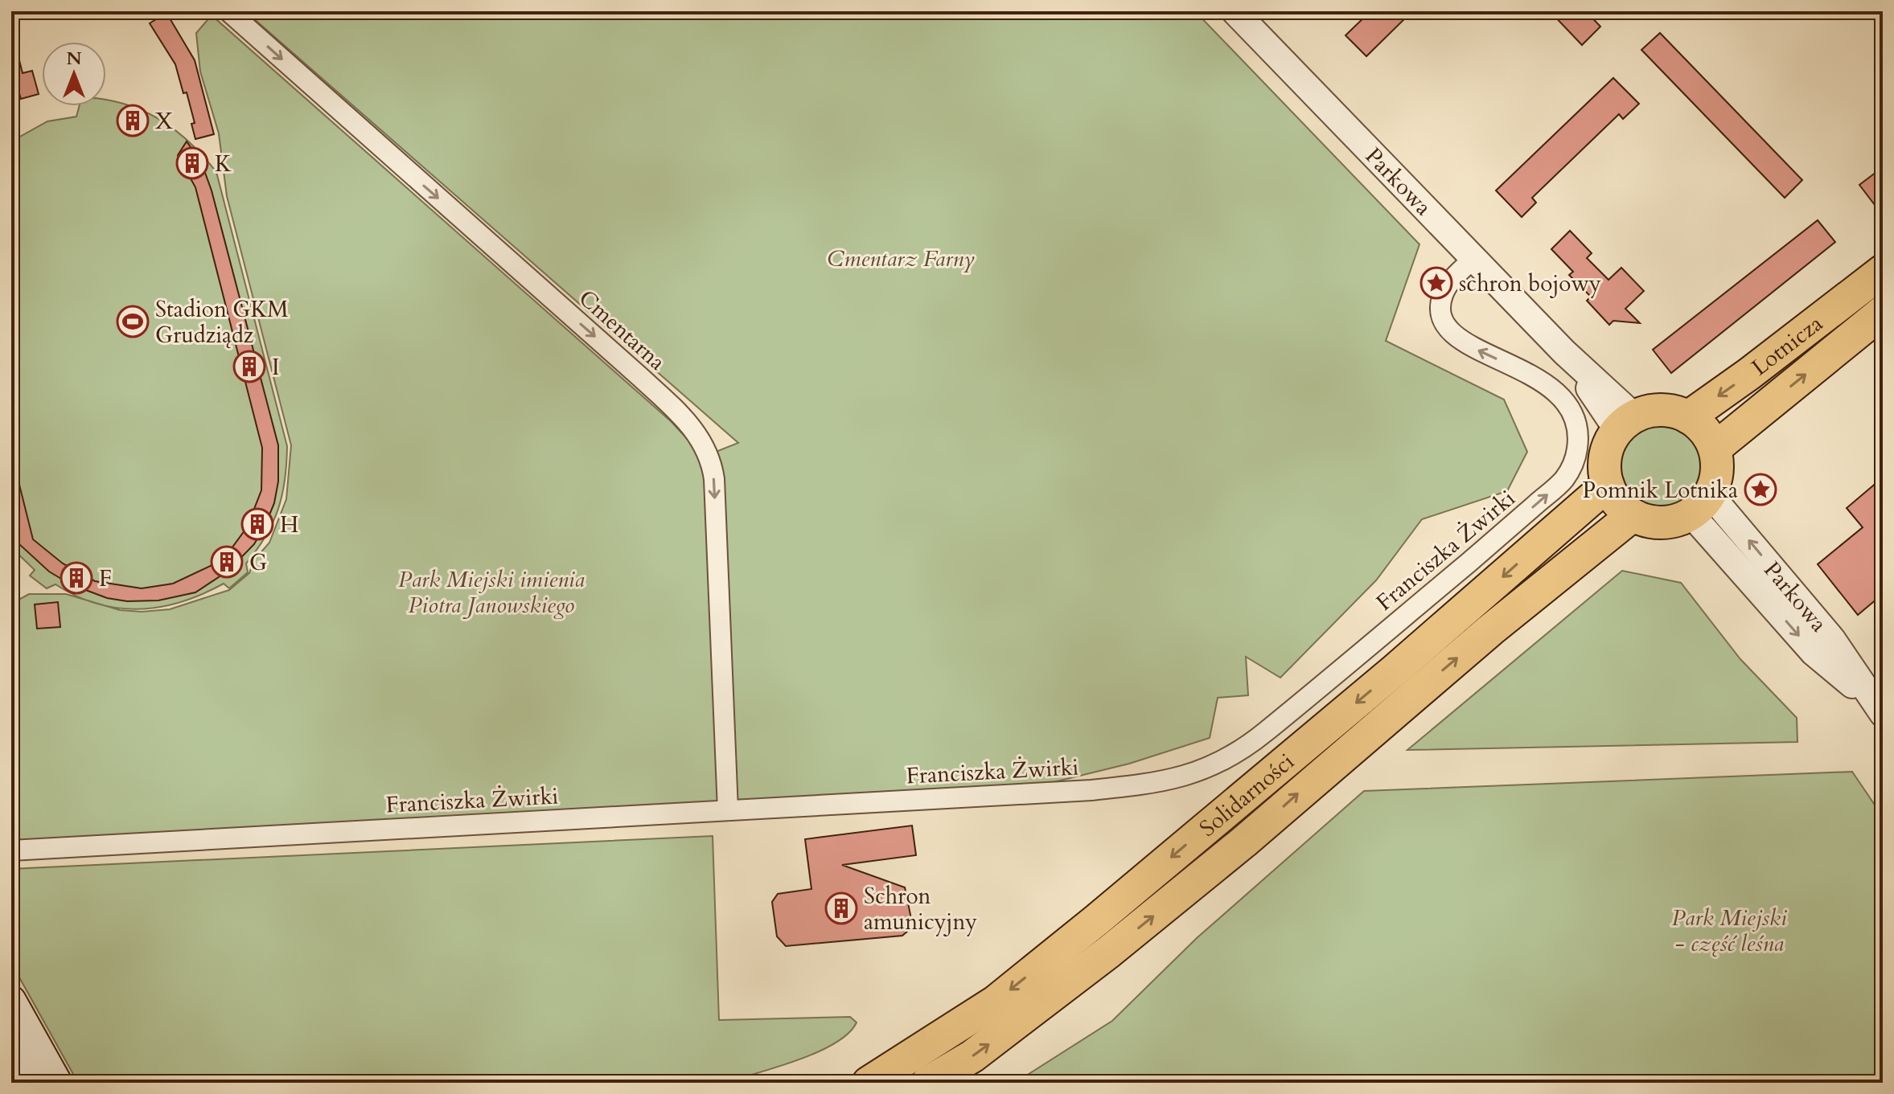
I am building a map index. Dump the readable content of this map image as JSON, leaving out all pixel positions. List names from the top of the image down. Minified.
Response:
{"streets":{"main road":["Lotnicza","Solidarności"],"street":["Parkowa","Cmentarna","Franciszka Żwirki"]},"crossings":[["Parkowa","Lotnicza"],["Parkowa","Franciszka Żwirki"],["Parkowa","Solidarności"],["Cmentarna","Franciszka Żwirki"],["Lotnicza","Solidarności"]],"one_way":["Cmentarna"],"parks":["Cmentarz Farny","Park Miejski imienia Piotra Janowskiego","Park Miejski - część leśna"],"places":{"building":["X","K","I","H","G","F","Schron amunicyjny"],"place":["schron bojowy","Pomnik Lotnika"],"sports":["Stadion GKM Grudziądz"]},"north":"top"}
